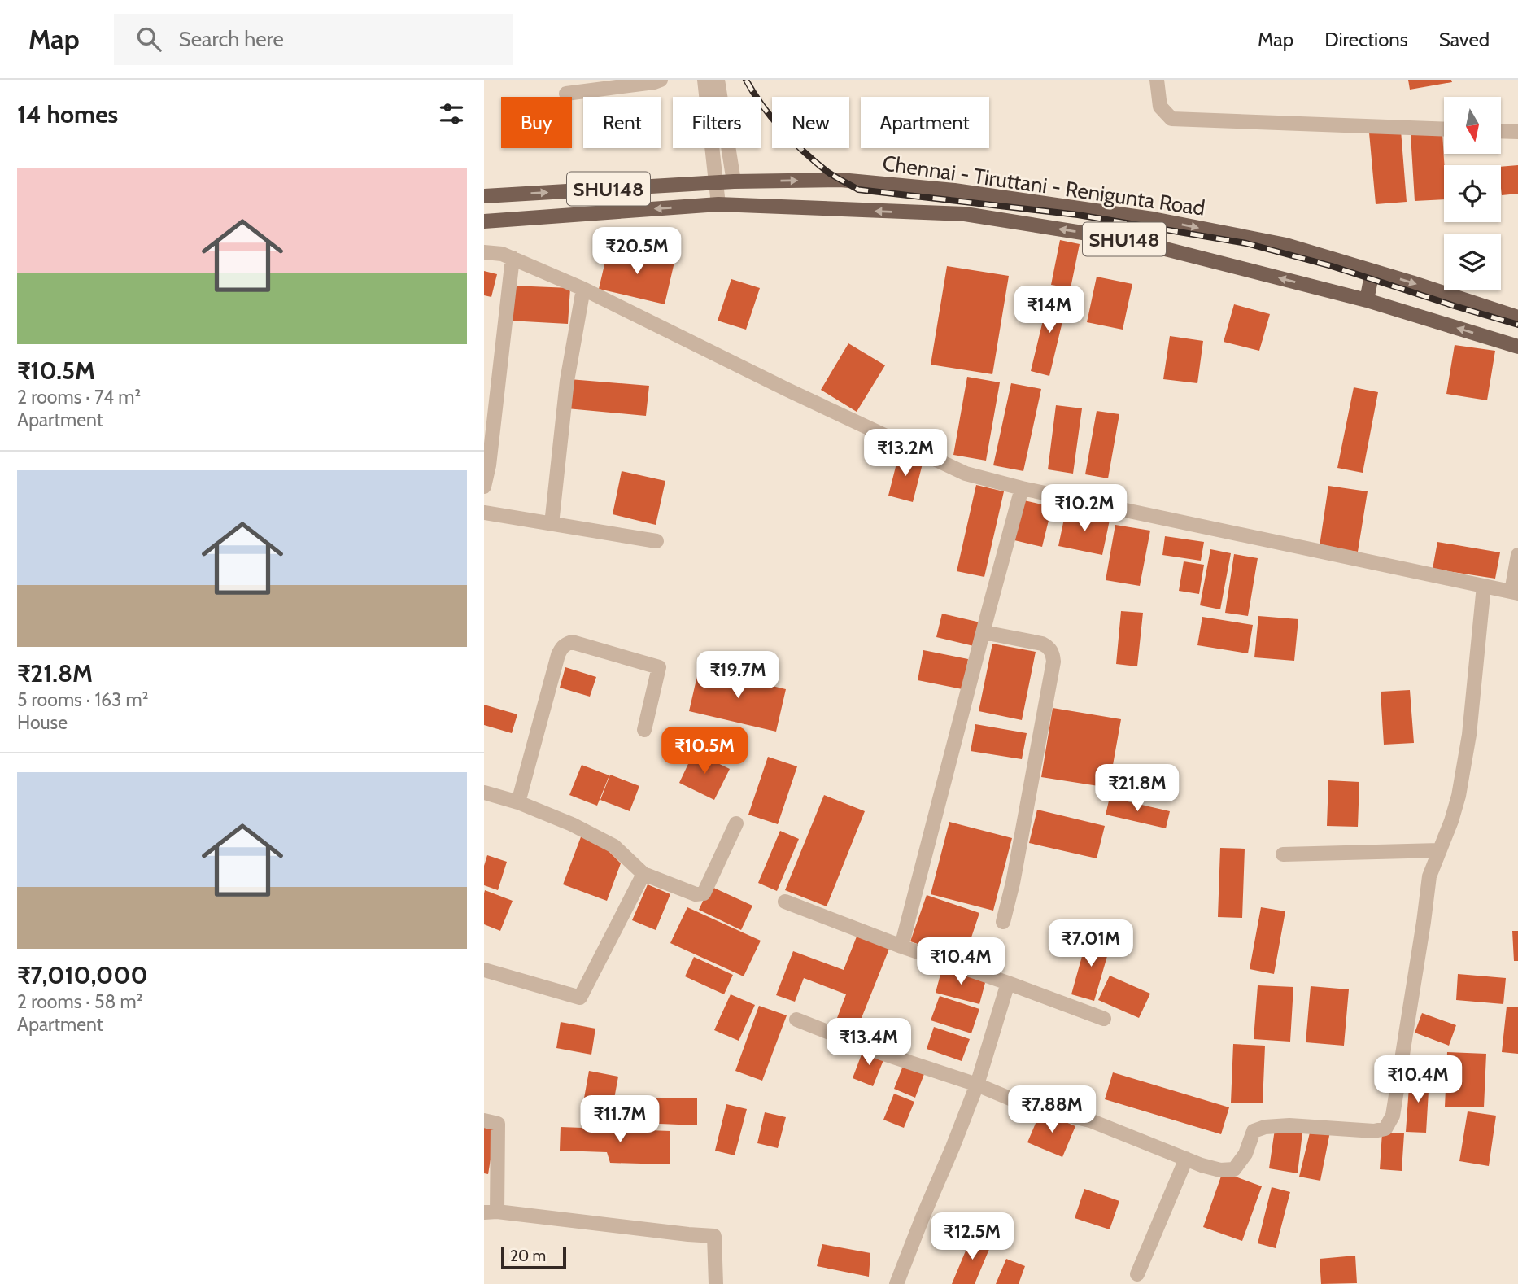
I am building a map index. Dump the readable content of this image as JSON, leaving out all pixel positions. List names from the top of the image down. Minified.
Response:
{"streets":{"main road":["Chennai - Tiruttani - Renigunta Road","SHU148"]},"scale_bar":"20 m","north":"bottom","page":{"header":"Map","search":"Search here","nav":["Map","Directions","Saved"],"heading":"14 homes","chip":["Buy","Rent","Filters","New","Apartment"],"list":[{"name":"₹10.5M","note":"2 rooms · 74 m² · Apartment"},{"name":"₹21.8M","note":"5 rooms · 163 m² · House"},{"name":"₹7,010,000","note":"2 rooms · 58 m² · Apartment"}],"price":["₹20.5M","₹14M","₹13.2M","₹10.2M","₹19.7M","₹10.5M","₹21.8M","₹7.01M","₹10.4M","₹13.4M","₹10.4M","₹7.88M","₹11.7M","₹12.5M"],"scale":"20 m"}}
